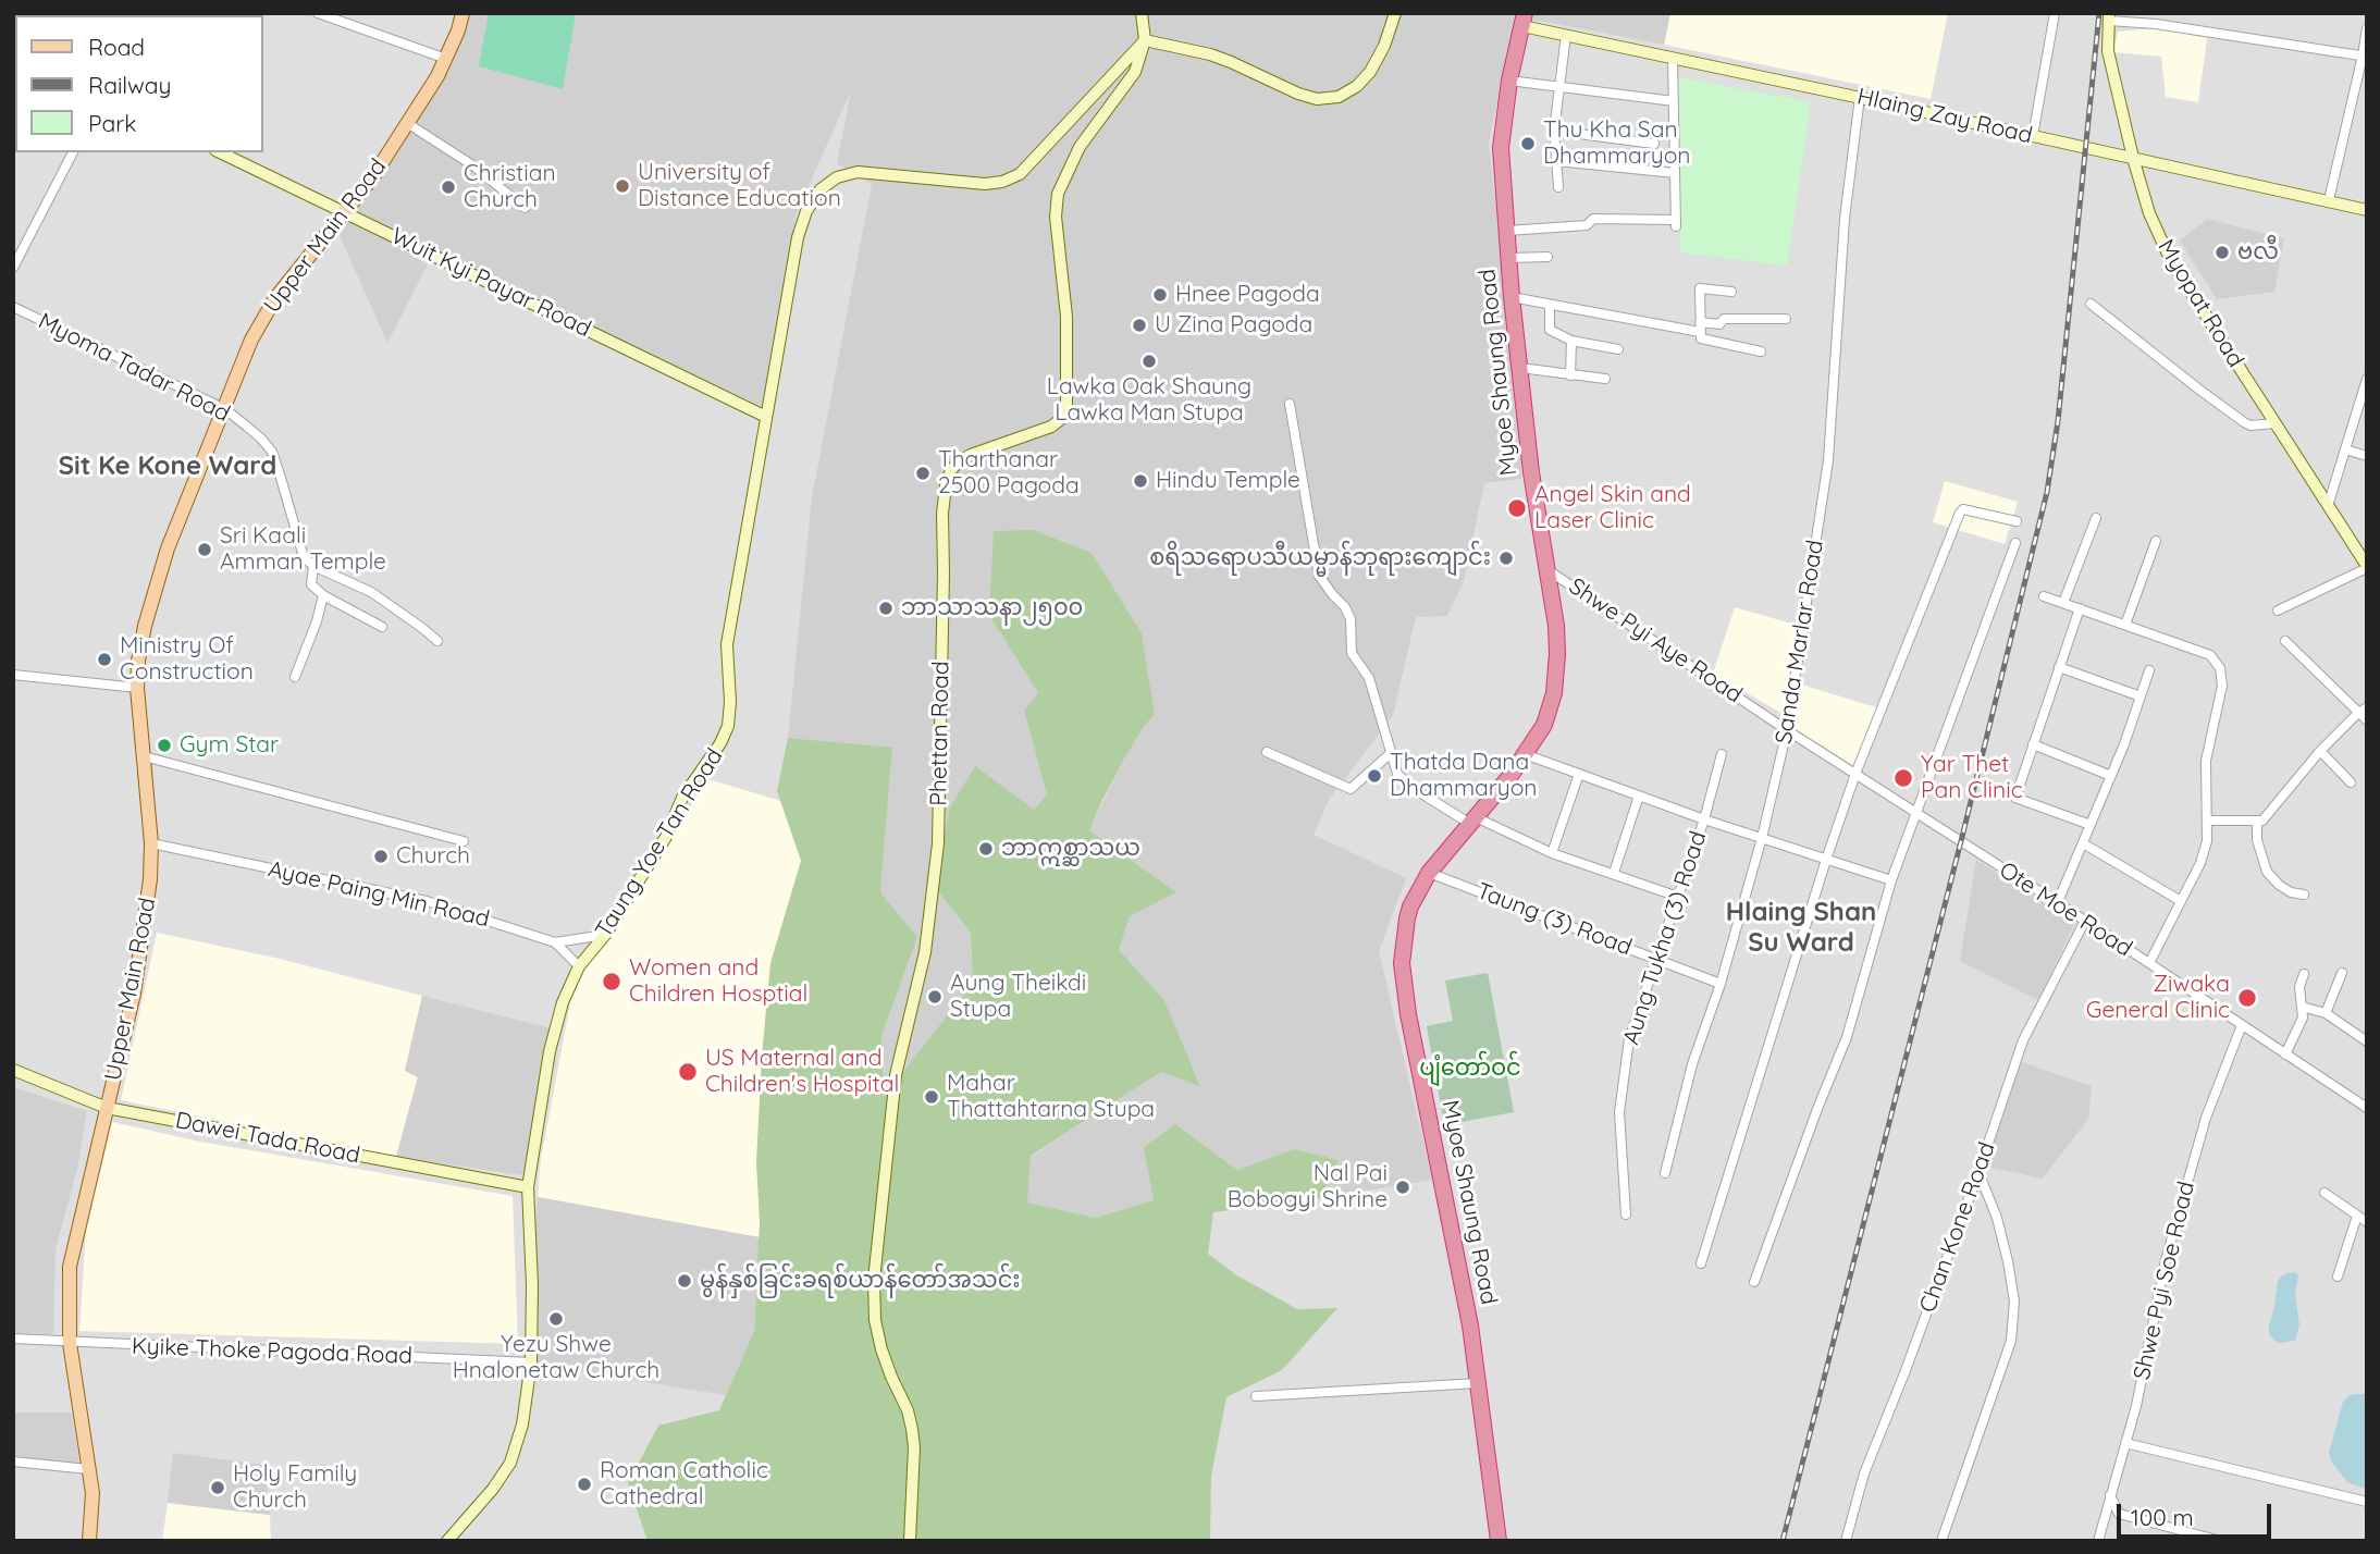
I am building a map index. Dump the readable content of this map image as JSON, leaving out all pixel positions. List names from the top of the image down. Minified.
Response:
{"streets":{"highway":["Myoe Shaung Road"],"main road":["Upper Main Road"],"street":["Hlaing Zay Road","Wuit Kyi Payar Road","Myopat Road","Myoma Tadar Road","Shwe Pyi Aye Road","Sanda Marlar Road","Phettan Road","Taung Yoe Tan Road","Ayae Paing Min Road","Ote Moe Road","Taung (3) Road","Aung Tukha (3) Road","Dawei Tada Road","Chan Kone Road","Shwe Pyi Soe Road","Kyike Thoke Pagoda Road"]},"crossings":[["Hlaing Zay Road","Myopat Road"],["Hlaing Zay Road","Myoe Shaung Road"],["Hlaing Zay Road","Sanda Marlar Road"],["Upper Main Road","Wuit Kyi Payar Road"],["Upper Main Road","Myoma Tadar Road"],["Upper Main Road","Ayae Paing Min Road"],["Upper Main Road","Dawei Tada Road"],["Upper Main Road","Kyike Thoke Pagoda Road"],["Wuit Kyi Payar Road","Taung Yoe Tan Road"],["Myoe Shaung Road","Shwe Pyi Aye Road"],["Myoe Shaung Road","Taung (3) Road"],["Shwe Pyi Aye Road","Sanda Marlar Road"],["Shwe Pyi Aye Road","Ote Moe Road"],["Sanda Marlar Road","Taung (3) Road"],["Phettan Road","Taung Yoe Tan Road"],["Taung Yoe Tan Road","Ayae Paing Min Road"],["Taung Yoe Tan Road","Dawei Tada Road"],["Taung Yoe Tan Road","Kyike Thoke Pagoda Road"],["Ote Moe Road","Chan Kone Road"],["Ote Moe Road","Shwe Pyi Soe Road"],["Taung (3) Road","Aung Tukha (3) Road"]],"districts":["Sit Ke Kone Ward","Hlaing Shan Su Ward"],"parks":["ပျံတော်ဝင်"],"places":["Thu Kha San Dhammaryon","University of Distance Education","Christian Church","ဗလီ","Hnee Pagoda","U Zina Pagoda","Lawka Oak Shaung Lawka Man Stupa","Tharthanar 2500 Pagoda","Hindu Temple","Angel Skin and Laser Clinic","Sri Kaali Amman Temple","စရိသရောပသီယမ္မာန်ဘုရားကျောင်း","ဘာသာသနာ၂၅၀၀","Ministry Of Construction","Gym Star","Thatda Dana Dhammaryon","Yar Thet Pan Clinic","ဘာဣစ္ဆာသယ","Church","Women and Children Hosptial","Aung Theikdi Stupa","Ziwaka General Clinic","US Maternal and Children's Hospital","Mahar Thattahtarna Stupa","Nal Pai Bobogyi Shrine","မွန်နှစ်ခြင်းခရစ်ယာန်တော်အသင်း","Yezu Shwe Hnalonetaw Church","Roman Catholic Cathedral","Holy Family Church"],"legend":["Road","Railway","Park"],"scale_bar":"100 m"}
